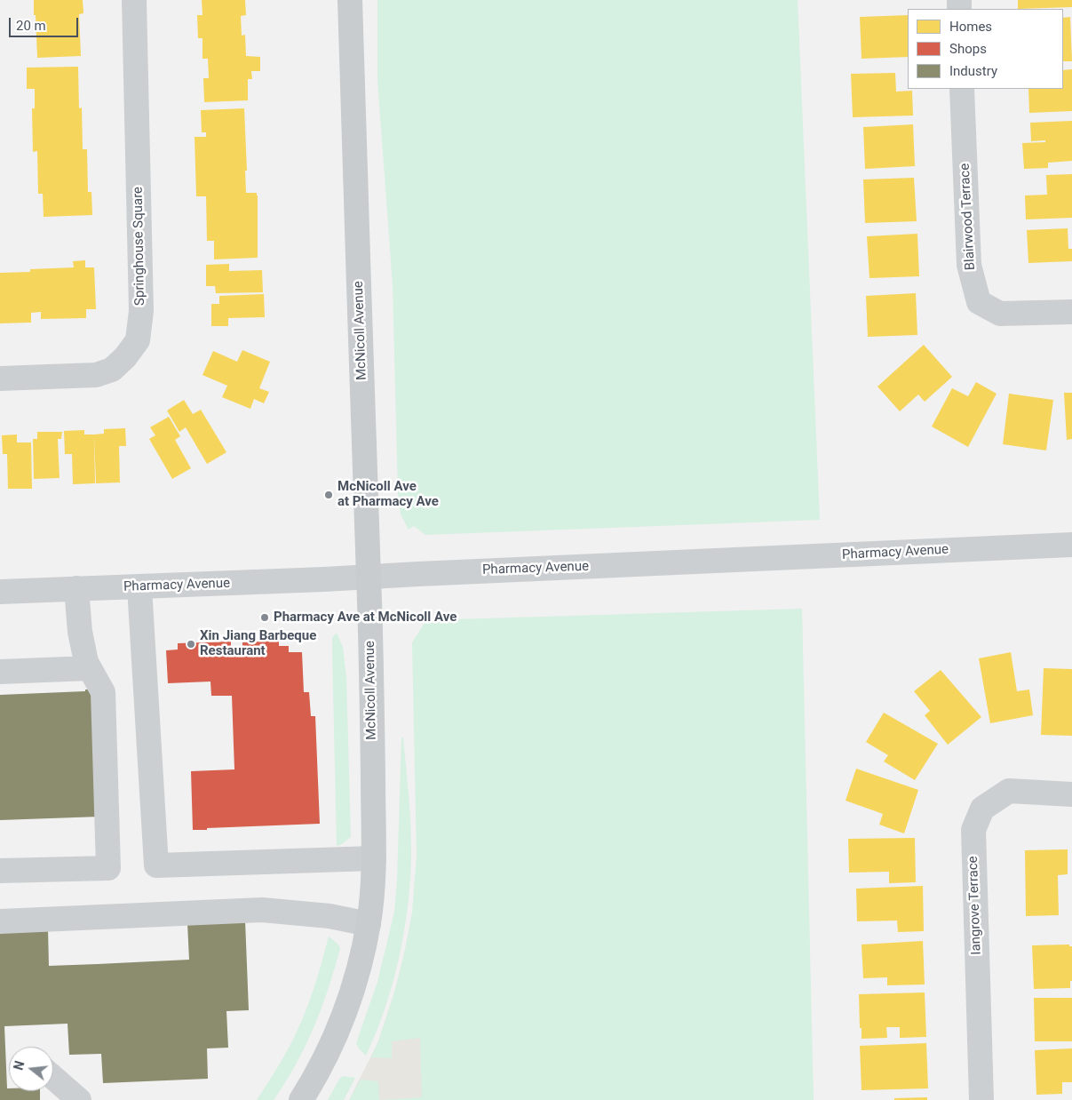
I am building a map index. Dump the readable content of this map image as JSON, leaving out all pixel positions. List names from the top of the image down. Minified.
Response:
{"streets":{"main road":["McNicoll Avenue"],"street":["Blairwood Terrace","Springhouse Square","Pharmacy Avenue","Iangrove Terrace"]},"crossings":[["McNicoll Avenue","Pharmacy Avenue"]],"places":["McNicoll Ave at Pharmacy Ave","Pharmacy Ave at McNicoll Ave","Xin Jiang Barbeque Restaurant"],"legend":["Homes","Shops","Industry"],"scale_bar":"20 m","north":"left"}
